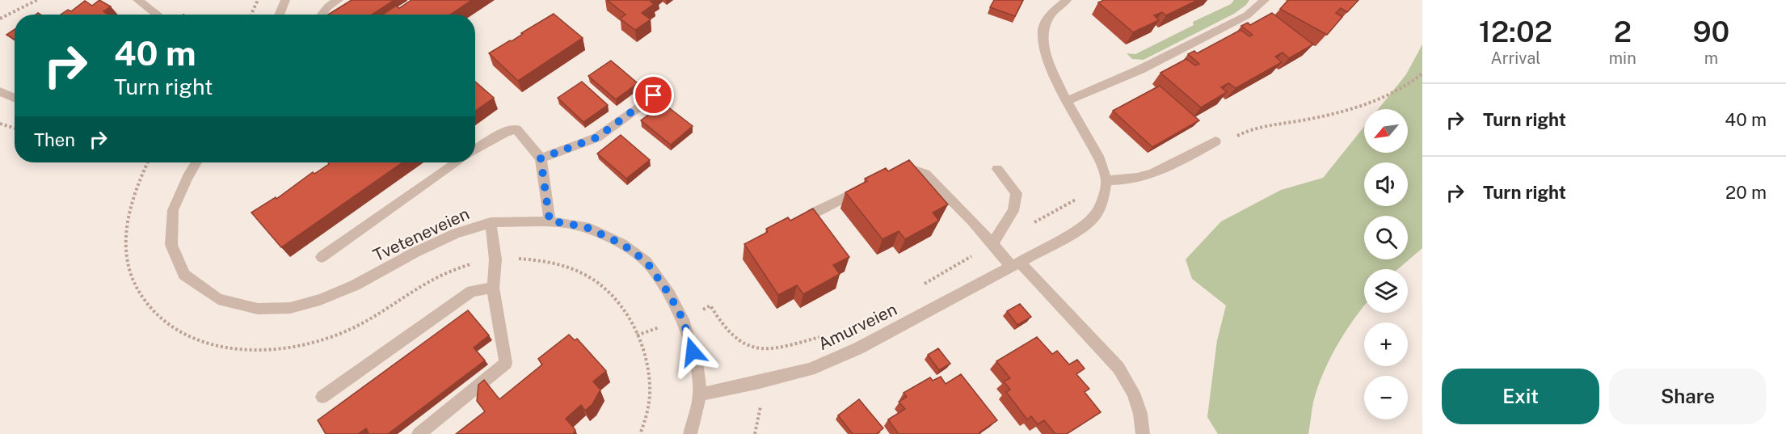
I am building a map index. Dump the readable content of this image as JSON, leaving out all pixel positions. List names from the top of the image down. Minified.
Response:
{"streets":{"street":["Tveteneveien","Amurveien"]},"crossings":[["Tveteneveien","Amurveien"]],"north":"bottom left","page":{"eta":["12:02","Arrival","2","min","90","m"],"turn":["40 m","Turn right"],"list":[{"name":"Turn right","value":"40 m"},{"name":"Turn right","value":"20 m"}],"map_buttons":["+","−"],"then":"Then","buttons":["Exit","Share"]}}
